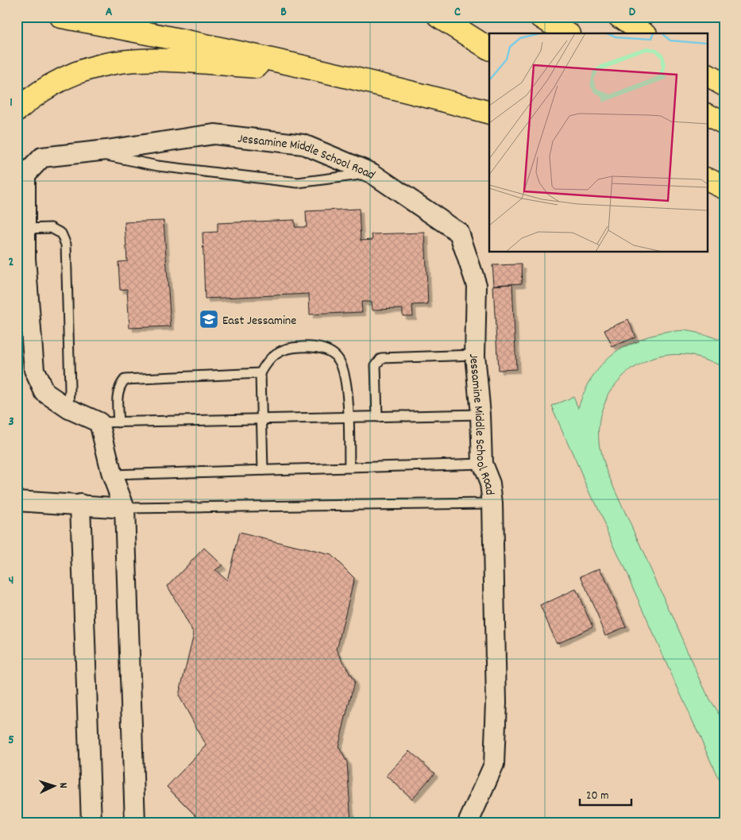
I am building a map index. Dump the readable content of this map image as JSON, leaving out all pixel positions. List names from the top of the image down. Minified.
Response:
{"streets":{"street":["Jessamine Middle School Road"]},"places":{"school or university":["East Jessamine"]},"scale_bar":"20 m","north":"right","grid":{"columns":["A","B","C","D"],"rows":["1","2","3","4","5"]}}
